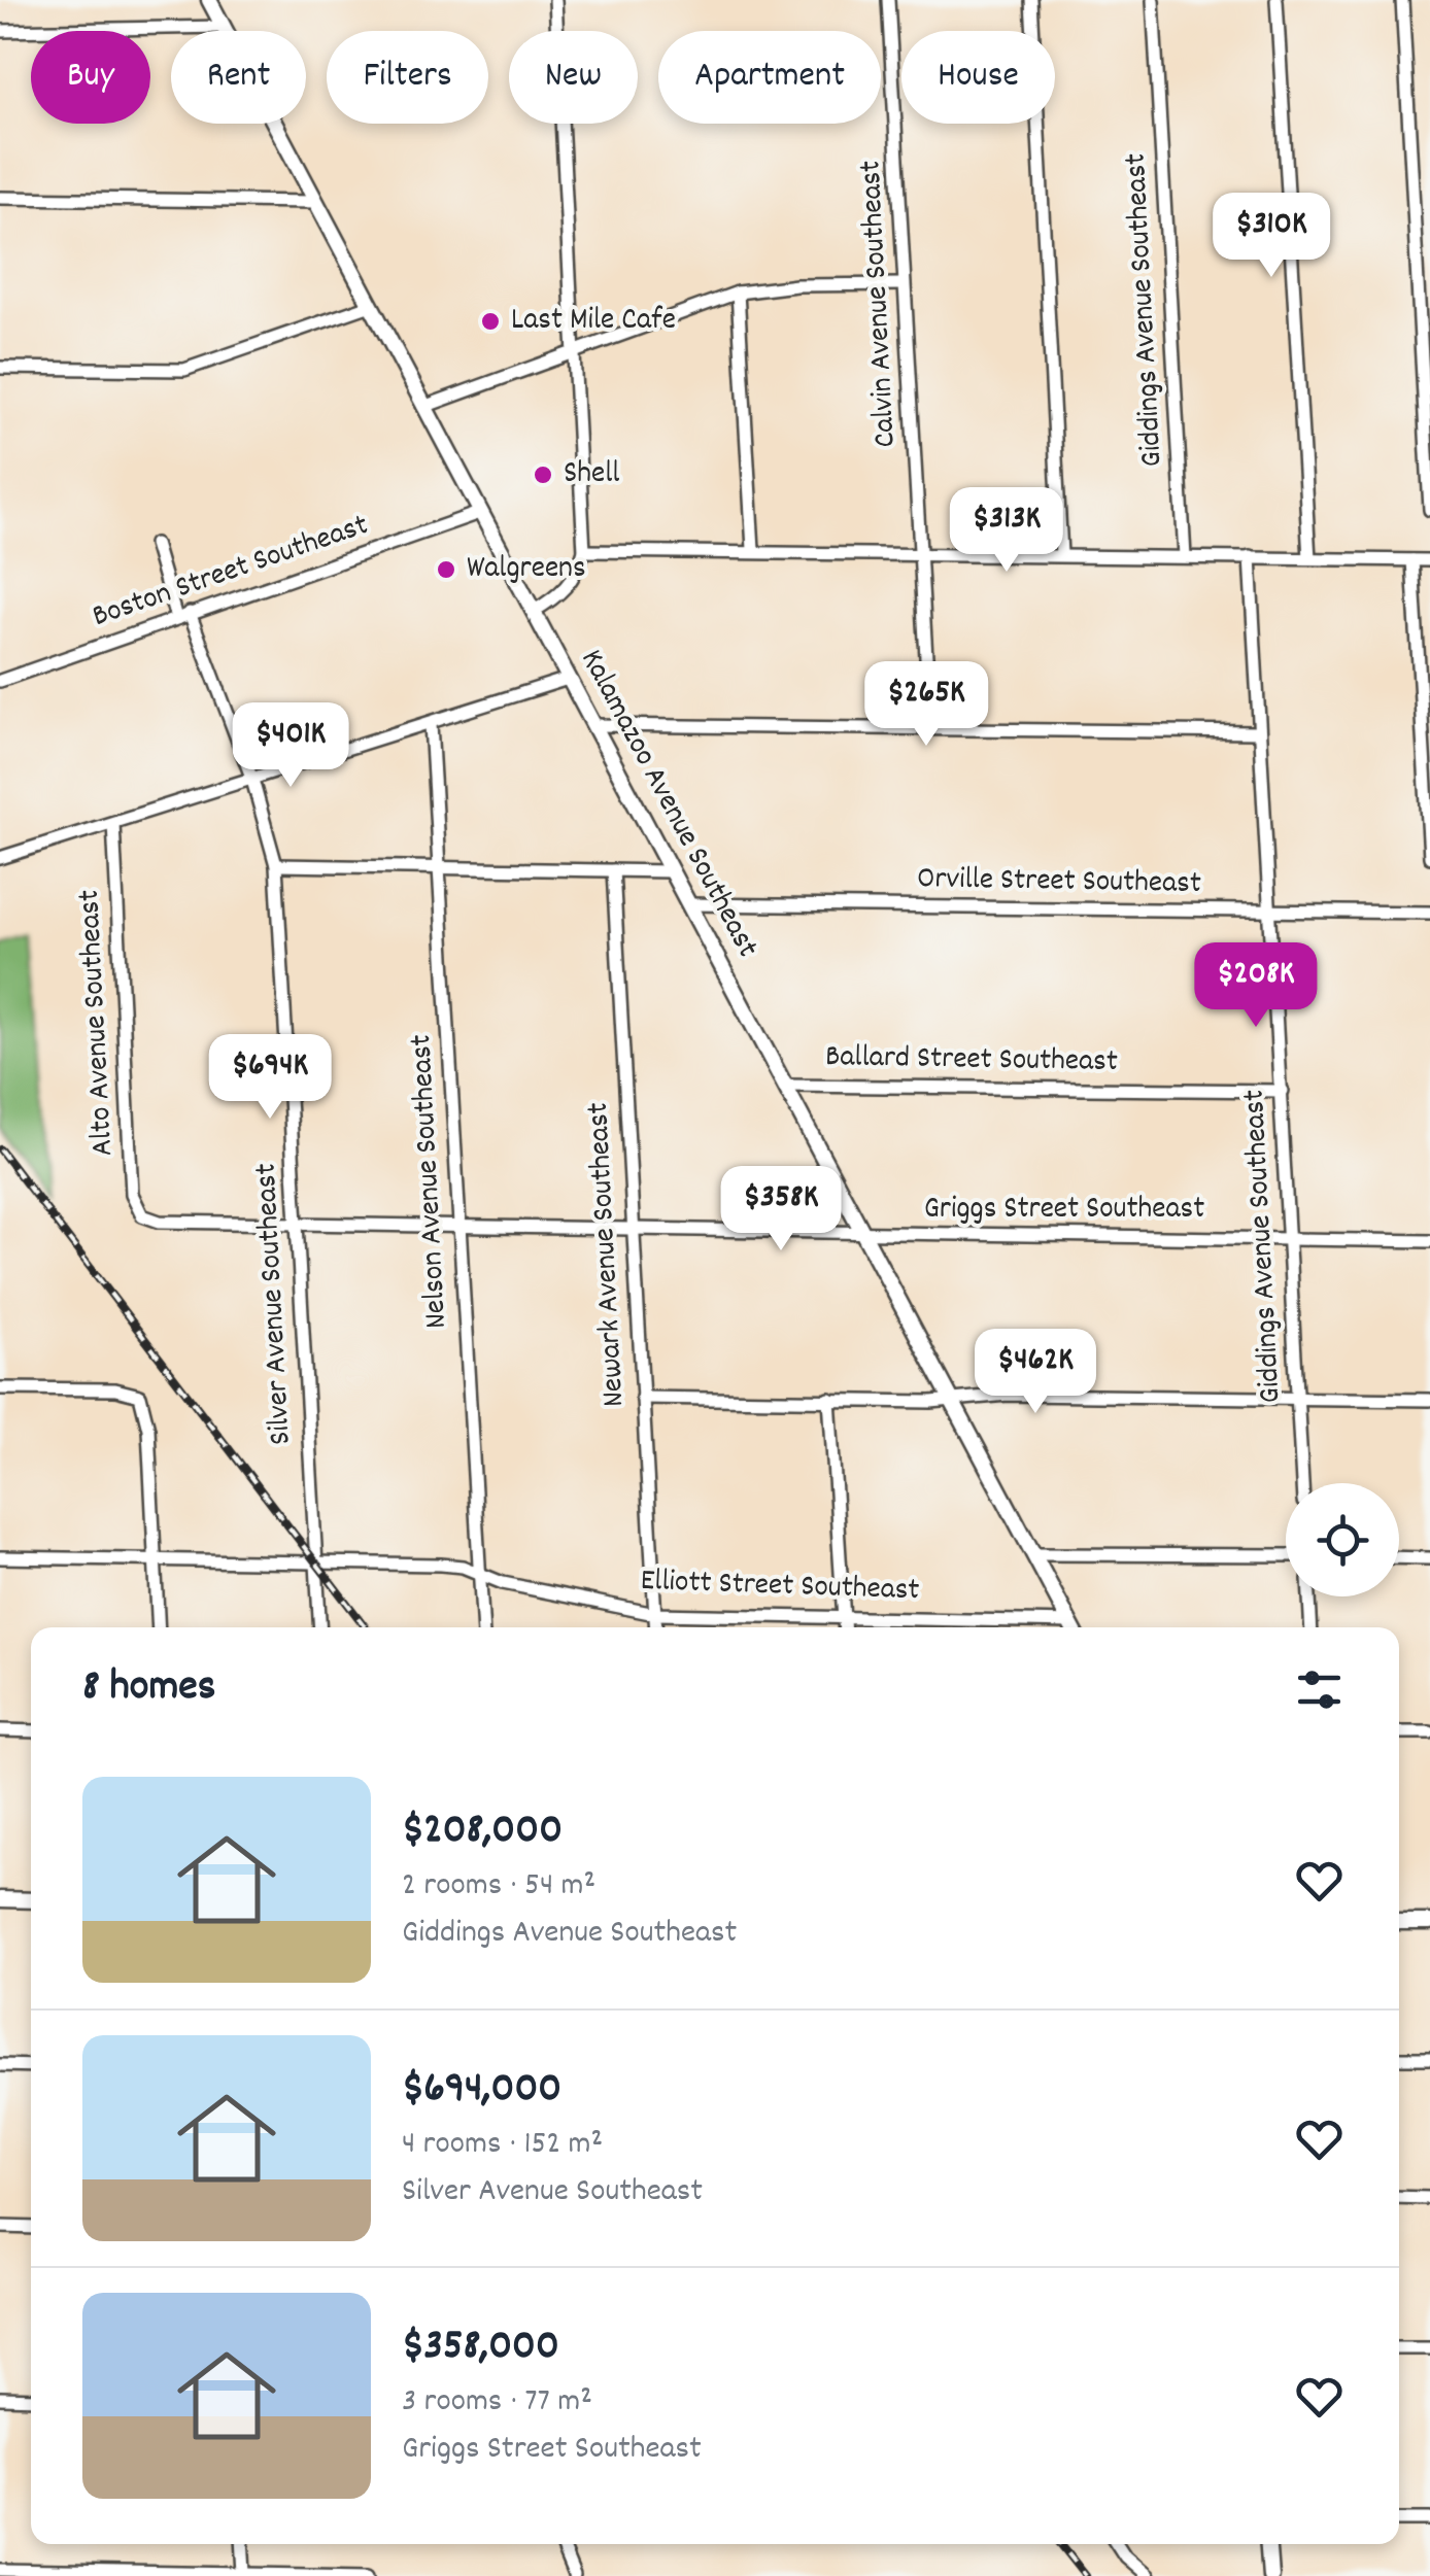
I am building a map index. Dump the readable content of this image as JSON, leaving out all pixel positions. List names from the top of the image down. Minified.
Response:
{"streets":{"main road":["Kalamazoo Avenue Southeast"],"street":["Calvin Avenue Southeast","Giddings Avenue Southeast","Boston Street Southeast","Orville Street Southeast","Alto Avenue Southeast","Ballard Street Southeast","Nelson Avenue Southeast","Griggs Street Southeast","Newark Avenue Southeast","Silver Avenue Southeast","Elliott Street Southeast"]},"crossings":[["Giddings Avenue Southeast","Orville Street Southeast"],["Giddings Avenue Southeast","Ballard Street Southeast"],["Giddings Avenue Southeast","Griggs Street Southeast"],["Boston Street Southeast","Kalamazoo Avenue Southeast"],["Boston Street Southeast","Silver Avenue Southeast"],["Kalamazoo Avenue Southeast","Orville Street Southeast"],["Kalamazoo Avenue Southeast","Ballard Street Southeast"],["Kalamazoo Avenue Southeast","Griggs Street Southeast"],["Alto Avenue Southeast","Griggs Street Southeast"],["Nelson Avenue Southeast","Griggs Street Southeast"],["Nelson Avenue Southeast","Elliott Street Southeast"],["Griggs Street Southeast","Newark Avenue Southeast"],["Griggs Street Southeast","Silver Avenue Southeast"],["Newark Avenue Southeast","Elliott Street Southeast"],["Silver Avenue Southeast","Elliott Street Southeast"]],"places":["Last Mile Cafe","Shell","Walgreens"],"page":{"chip":["Buy","Rent","Filters","New","Apartment","House"],"price":["$310K","$313K","$265K","$401K","$208K","$694K","$358K","$462K"],"heading":"8 homes","list":[{"name":"$208,000","note":"2 rooms · 54 m² · Giddings Avenue Southeast"},{"name":"$694,000","note":"4 rooms · 152 m² · Silver Avenue Southeast"},{"name":"$358,000","note":"3 rooms · 77 m² · Griggs Street Southeast"}]}}
